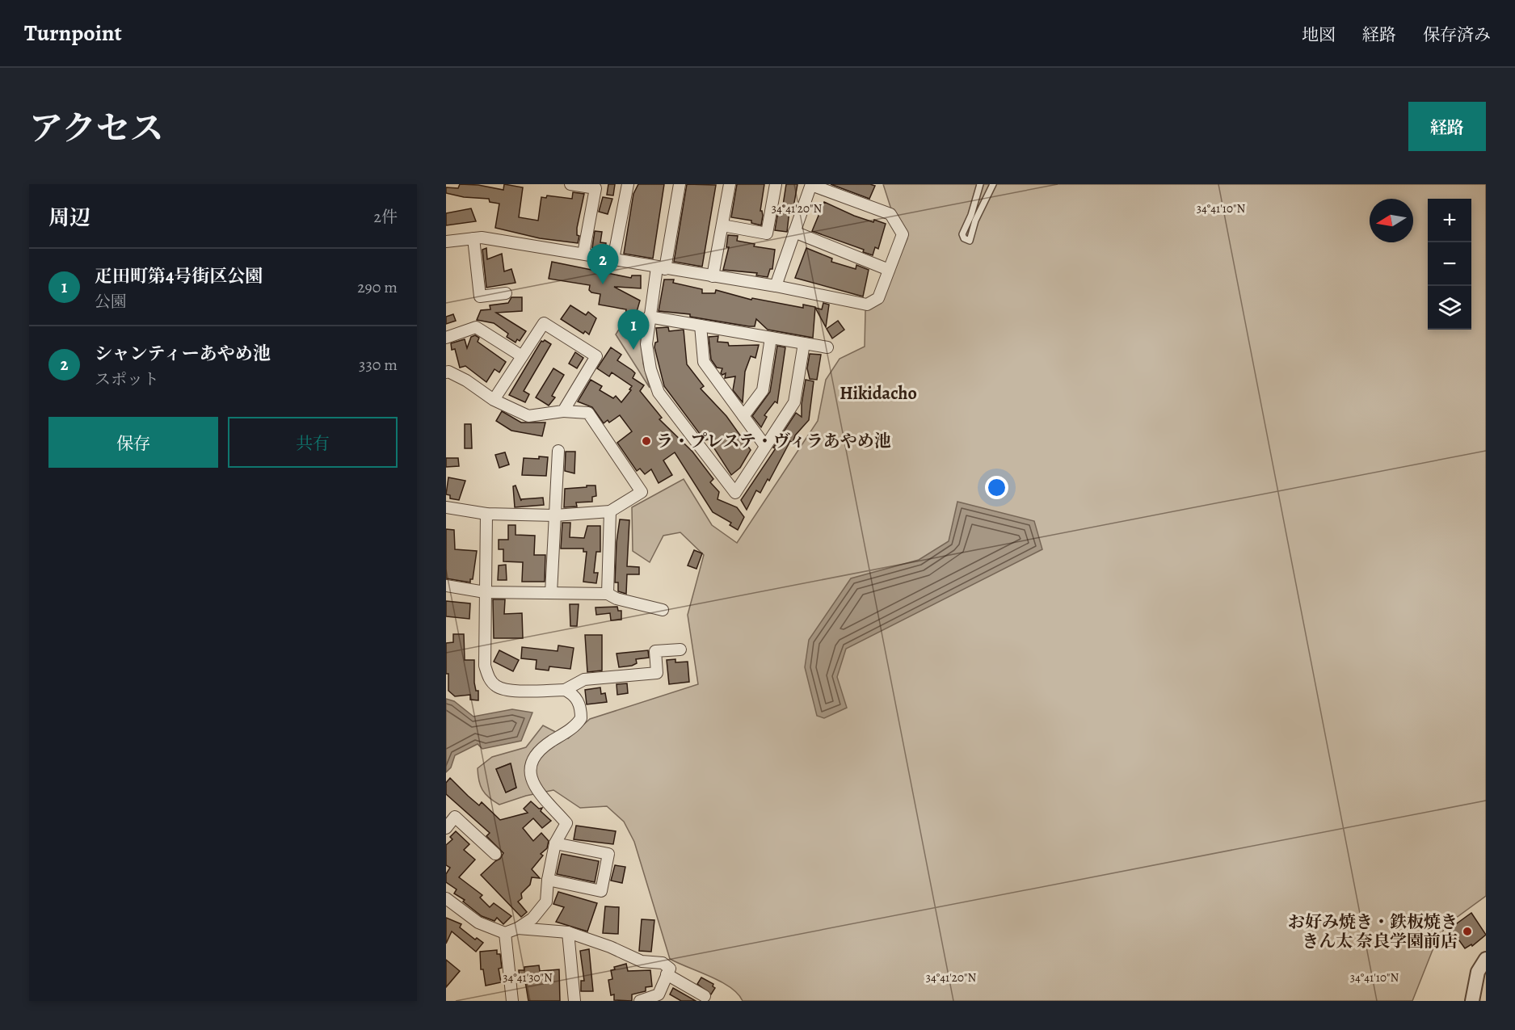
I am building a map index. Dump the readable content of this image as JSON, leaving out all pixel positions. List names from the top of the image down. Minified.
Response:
{"districts":["Hikidacho"],"places":["ラ・プレステ・ヴィラあやめ池","お好み焼き・鉄板焼き きん太 奈良学園前店"],"north":"left","page":{"header":"Turnpoint","nav":["地図","経路","保存済み"],"title":"アクセス","buttons":["経路",["保存","共有"]],"heading":["周辺","2件"],"map_buttons":["+","−"],"pins":["2","1"],"list":[{"mark":"1","name":"疋田町第4号街区公園","note":"公園","value":"290 m"},{"mark":"2","name":"シャンティーあやめ池","note":"スポット","value":"330 m"}]},"coordinates":["34°41'20\"N","34°41'10\"N","34°41'30\"N"]}
